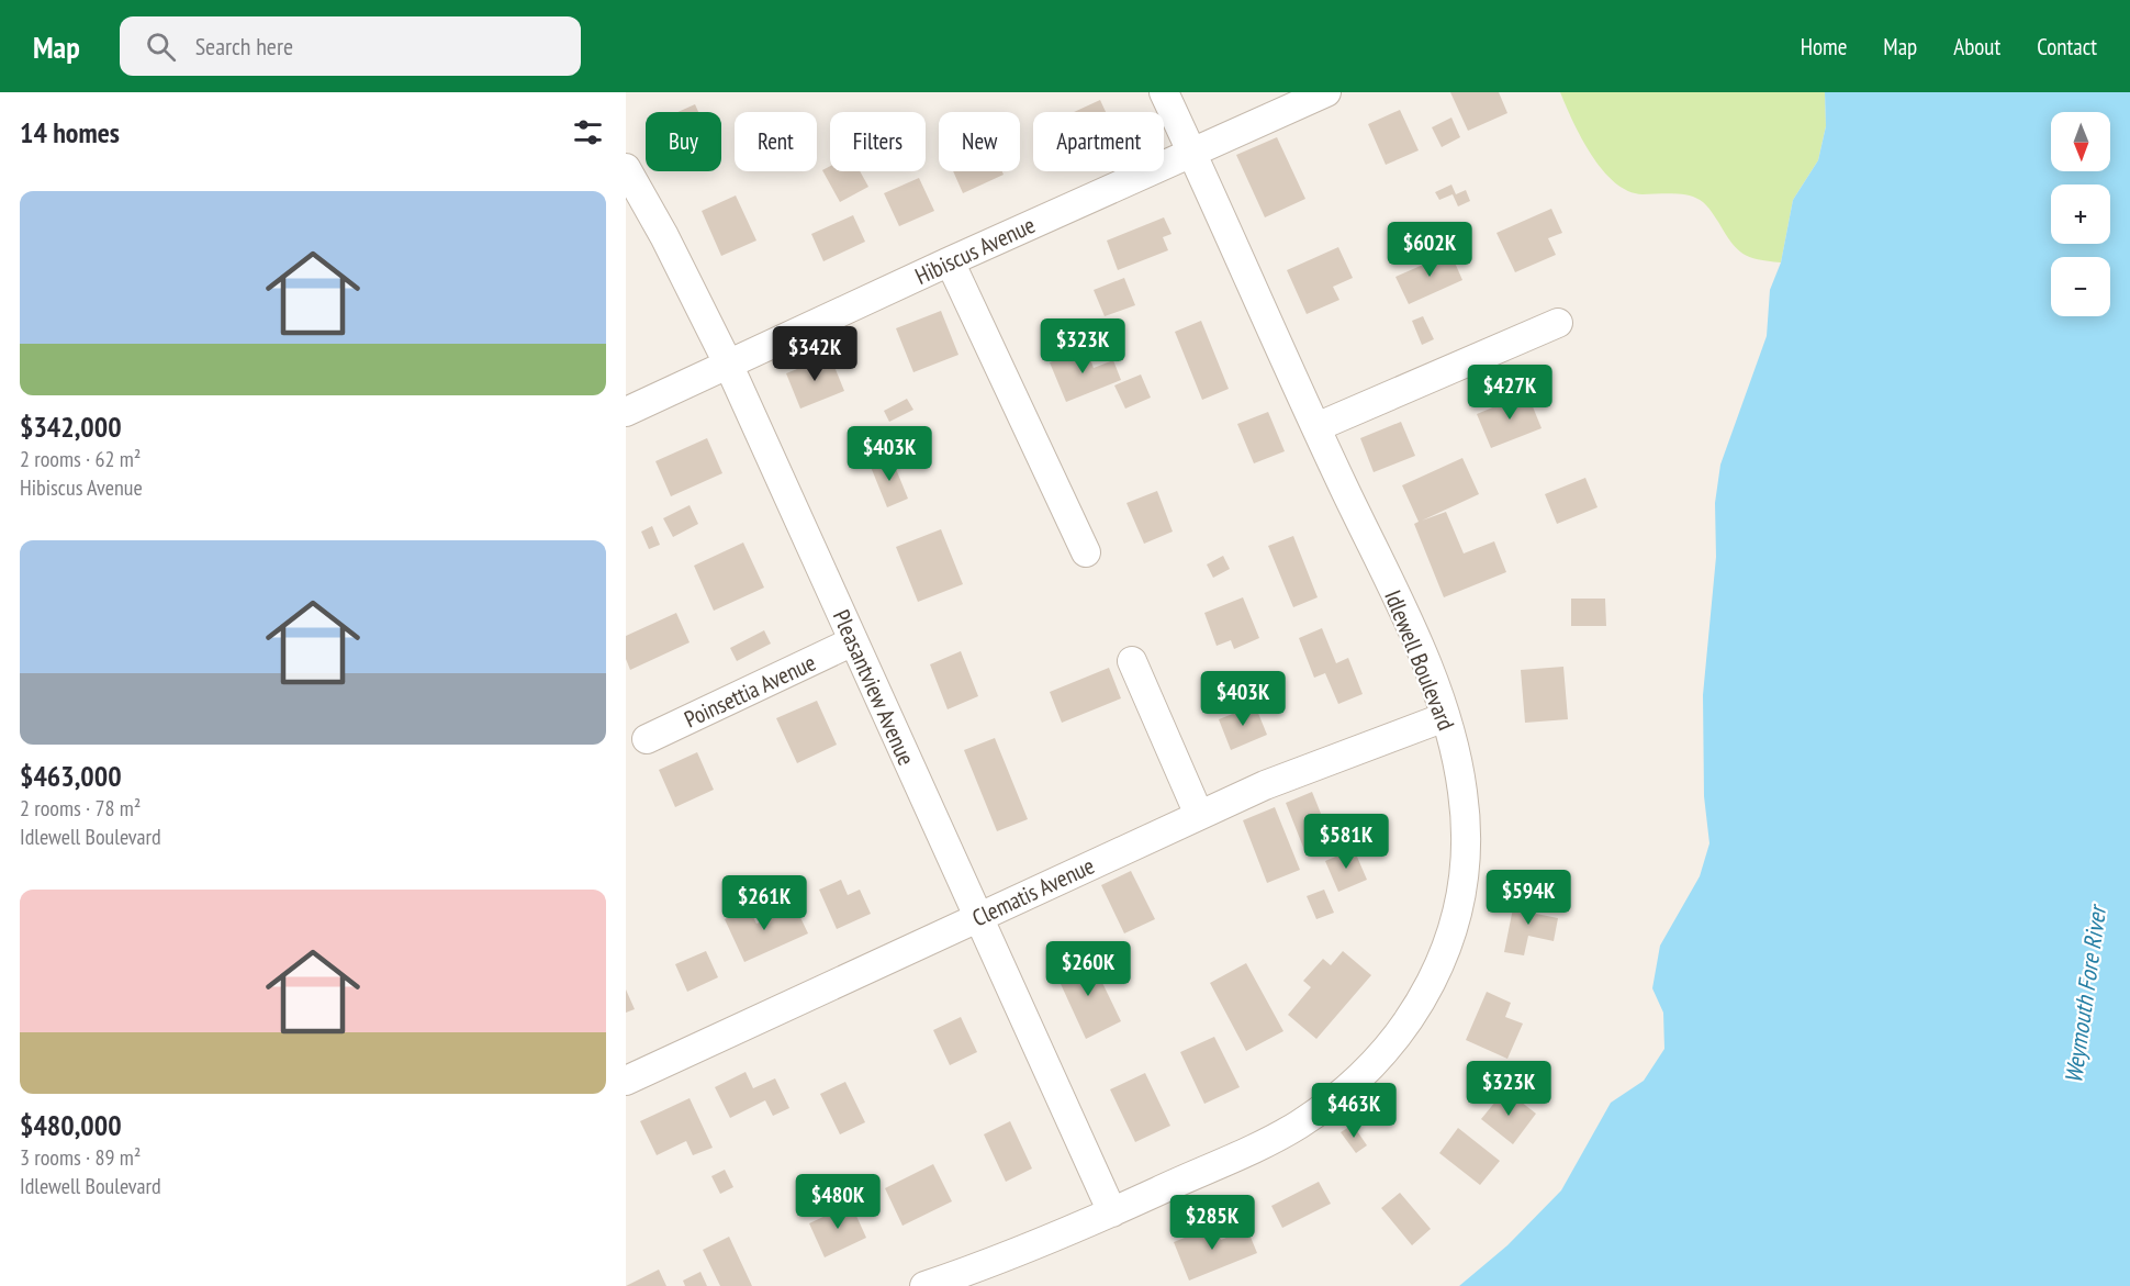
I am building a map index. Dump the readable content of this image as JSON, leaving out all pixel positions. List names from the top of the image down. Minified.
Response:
{"streets":{"street":["Hibiscus Avenue","Idlewell Boulevard","Pleasantview Avenue","Poinsettia Avenue","Clematis Avenue"]},"crossings":[["Hibiscus Avenue","Idlewell Boulevard"],["Hibiscus Avenue","Pleasantview Avenue"],["Idlewell Boulevard","Pleasantview Avenue"],["Idlewell Boulevard","Clematis Avenue"],["Pleasantview Avenue","Poinsettia Avenue"],["Pleasantview Avenue","Clematis Avenue"]],"water":["Weymouth Fore River"],"north":"bottom","page":{"header":"Map","search":"Search here","nav":["Home","Map","About","Contact"],"heading":"14 homes","map_buttons":["+","−"],"chip":["Buy","Rent","Filters","New","Apartment"],"list":[{"name":"$342,000","note":"2 rooms · 62 m² · Hibiscus Avenue"},{"name":"$463,000","note":"2 rooms · 78 m² · Idlewell Boulevard"},{"name":"$480,000","note":"3 rooms · 89 m² · Idlewell Boulevard"}],"price":["$602K","$323K","$342K","$427K","$403K","$403K","$581K","$594K","$261K","$260K","$323K","$463K","$480K","$285K"]}}
